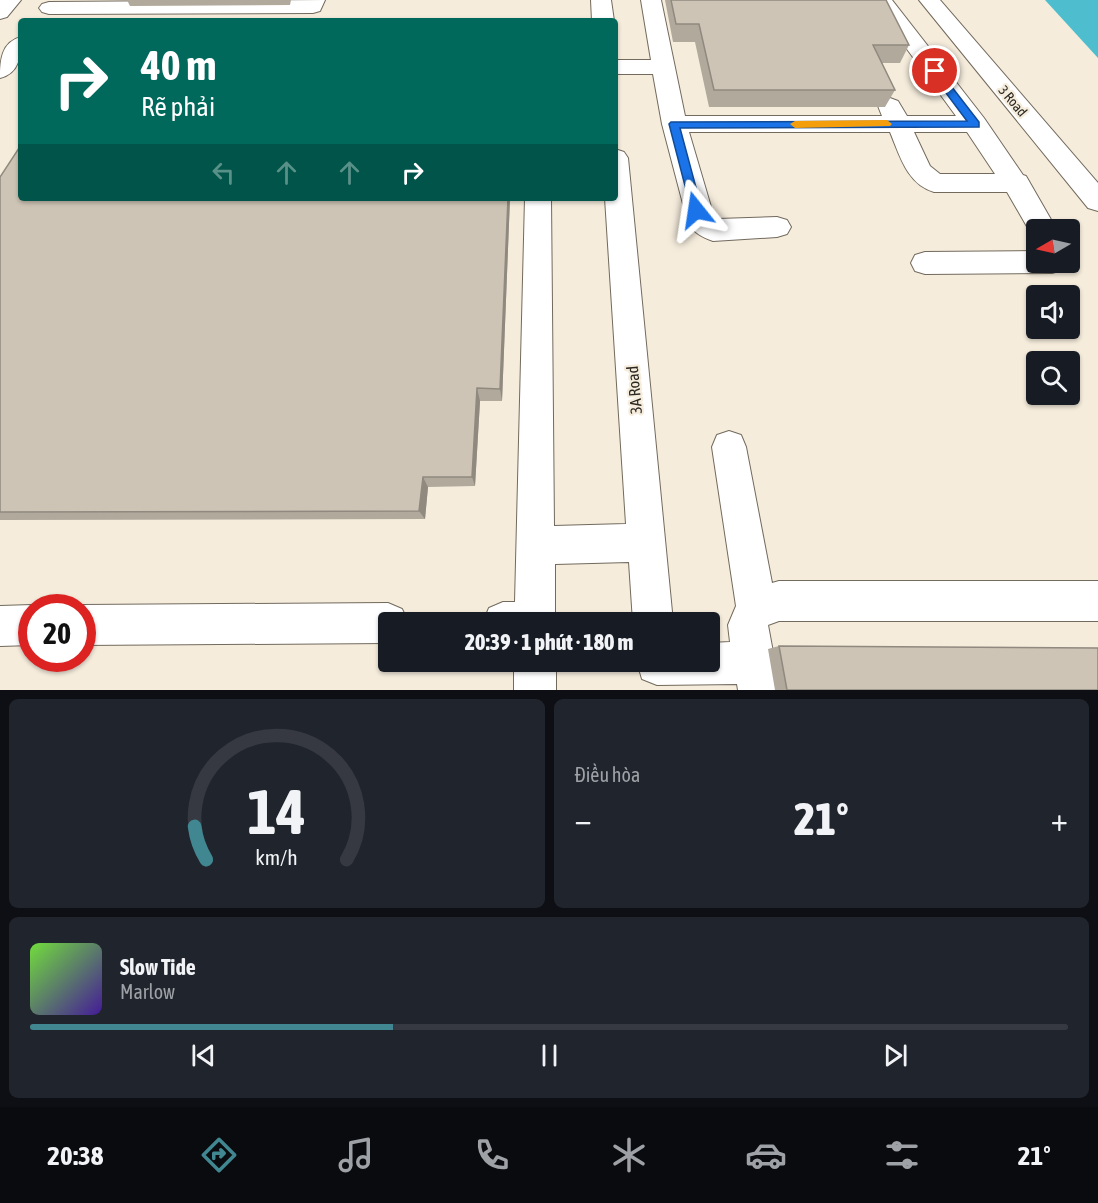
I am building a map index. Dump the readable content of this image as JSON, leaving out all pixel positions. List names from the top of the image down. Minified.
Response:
{"streets":{"street":["3 Road","3A Road"]},"north":"left","page":{"turn":["40 m","Rẽ phải"],"limit":"20","trip":"20:39 · 1 phút · 180 m","tile":"Điều hòa","heat":["−","21°","+"],"song":["Slow Tide","Marlow"],"tabs":["20:38","21°"],"gauge":["14","km/h"]}}
